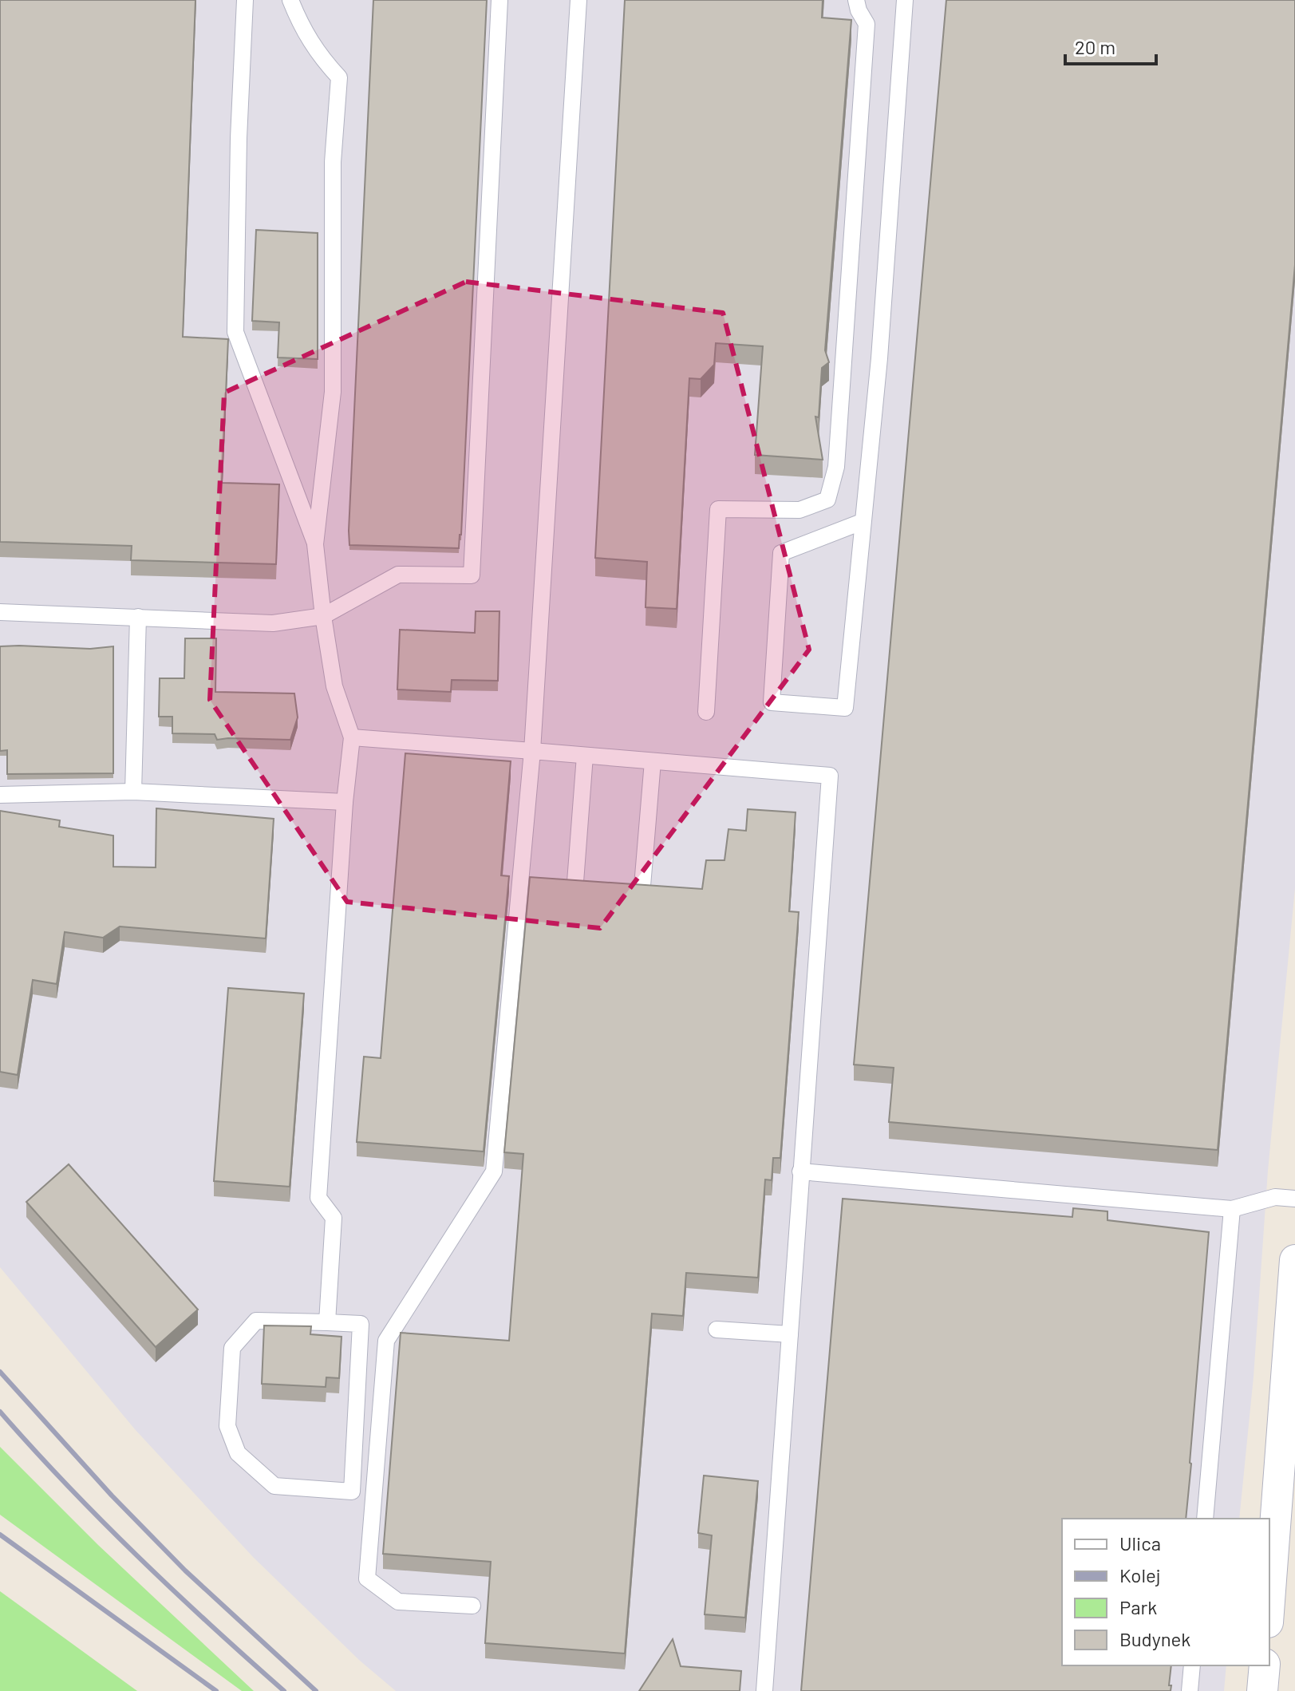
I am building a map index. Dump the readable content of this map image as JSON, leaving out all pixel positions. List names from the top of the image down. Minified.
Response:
{"legend":["Ulica","Kolej","Park","Budynek"],"scale_bar":"20 m"}
